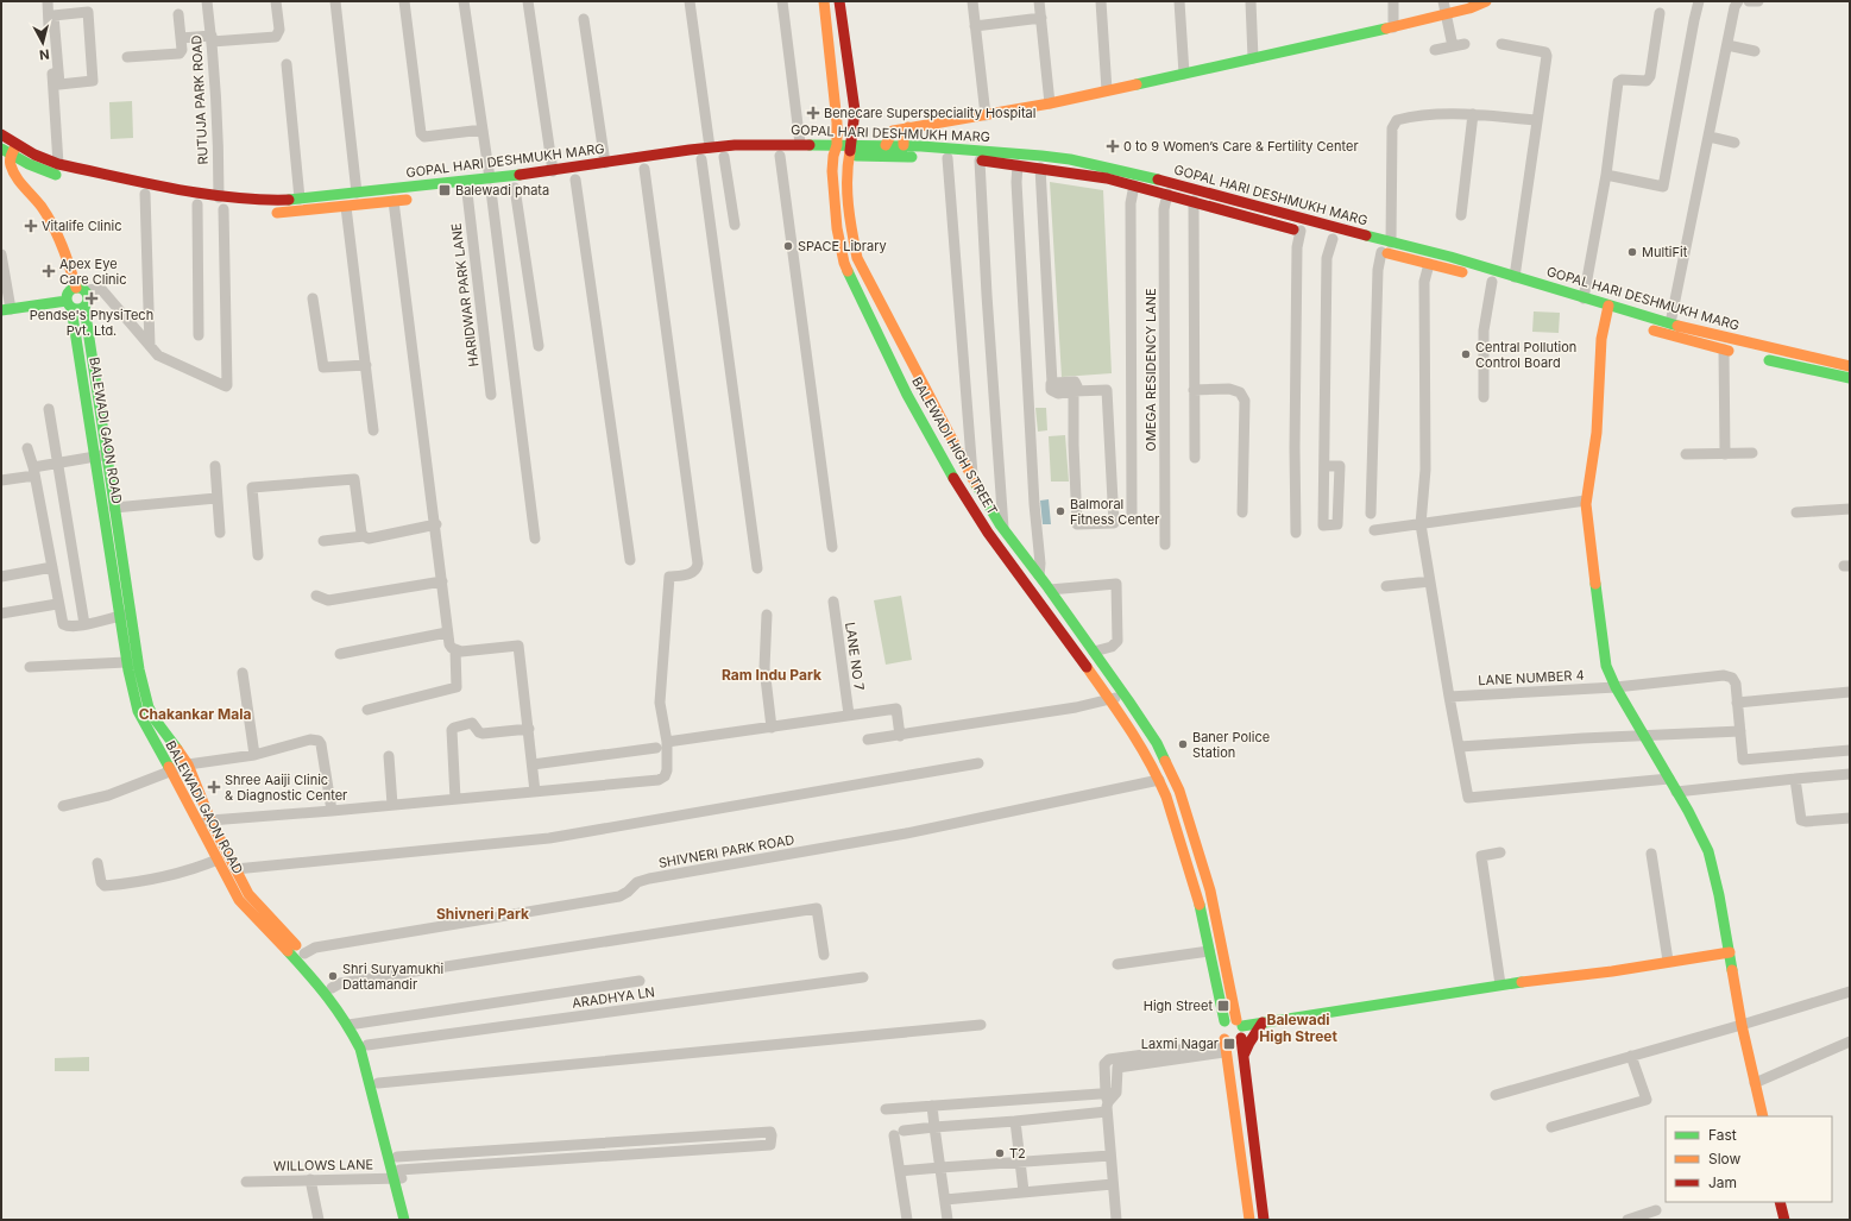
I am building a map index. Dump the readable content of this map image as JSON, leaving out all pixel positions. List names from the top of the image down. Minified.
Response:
{"streets":{"main road":["GOPAL HARI DESHMUKH MARG","BALEWADI GAON ROAD","BALEWADI HIGH STREET"],"street":["RUTUJA PARK ROAD","HARIDWAR PARK LANE","OMEGA RESIDENCY LANE","LANE NO 7","LANE NUMBER 4","SHIVNERI PARK ROAD","ARADHYA LN","WILLOWS LANE"]},"crossings":[["RUTUJA PARK ROAD","GOPAL HARI DESHMUKH MARG"],["GOPAL HARI DESHMUKH MARG","OMEGA RESIDENCY LANE"],["GOPAL HARI DESHMUKH MARG","BALEWADI HIGH STREET"],["BALEWADI GAON ROAD","SHIVNERI PARK ROAD"],["BALEWADI GAON ROAD","ARADHYA LN"],["BALEWADI GAON ROAD","WILLOWS LANE"],["BALEWADI HIGH STREET","SHIVNERI PARK ROAD"]],"districts":["Ram Indu Park","Chakankar Mala","Shivneri Park","Balewadi High Street"],"places":{"health":["Benecare Superspeciality Hospital","0 to 9 Women’s Care & Fertility Center","Vitalife Clinic","Apex Eye Care Clinic","Pendse's PhysiTech Pvt. Ltd.","Shree Aaiji Clinic & Diagnostic Center"],"transit":["Balewadi phata","High Street","Laxmi Nagar"],"other":["SPACE Library","MultiFit","Central Pollution Control Board","Balmoral Fitness Center","Baner Police Station","Shri Suryamukhi Dattamandir","T2"]},"legend":["Fast","Slow","Jam"],"north":"bottom"}
